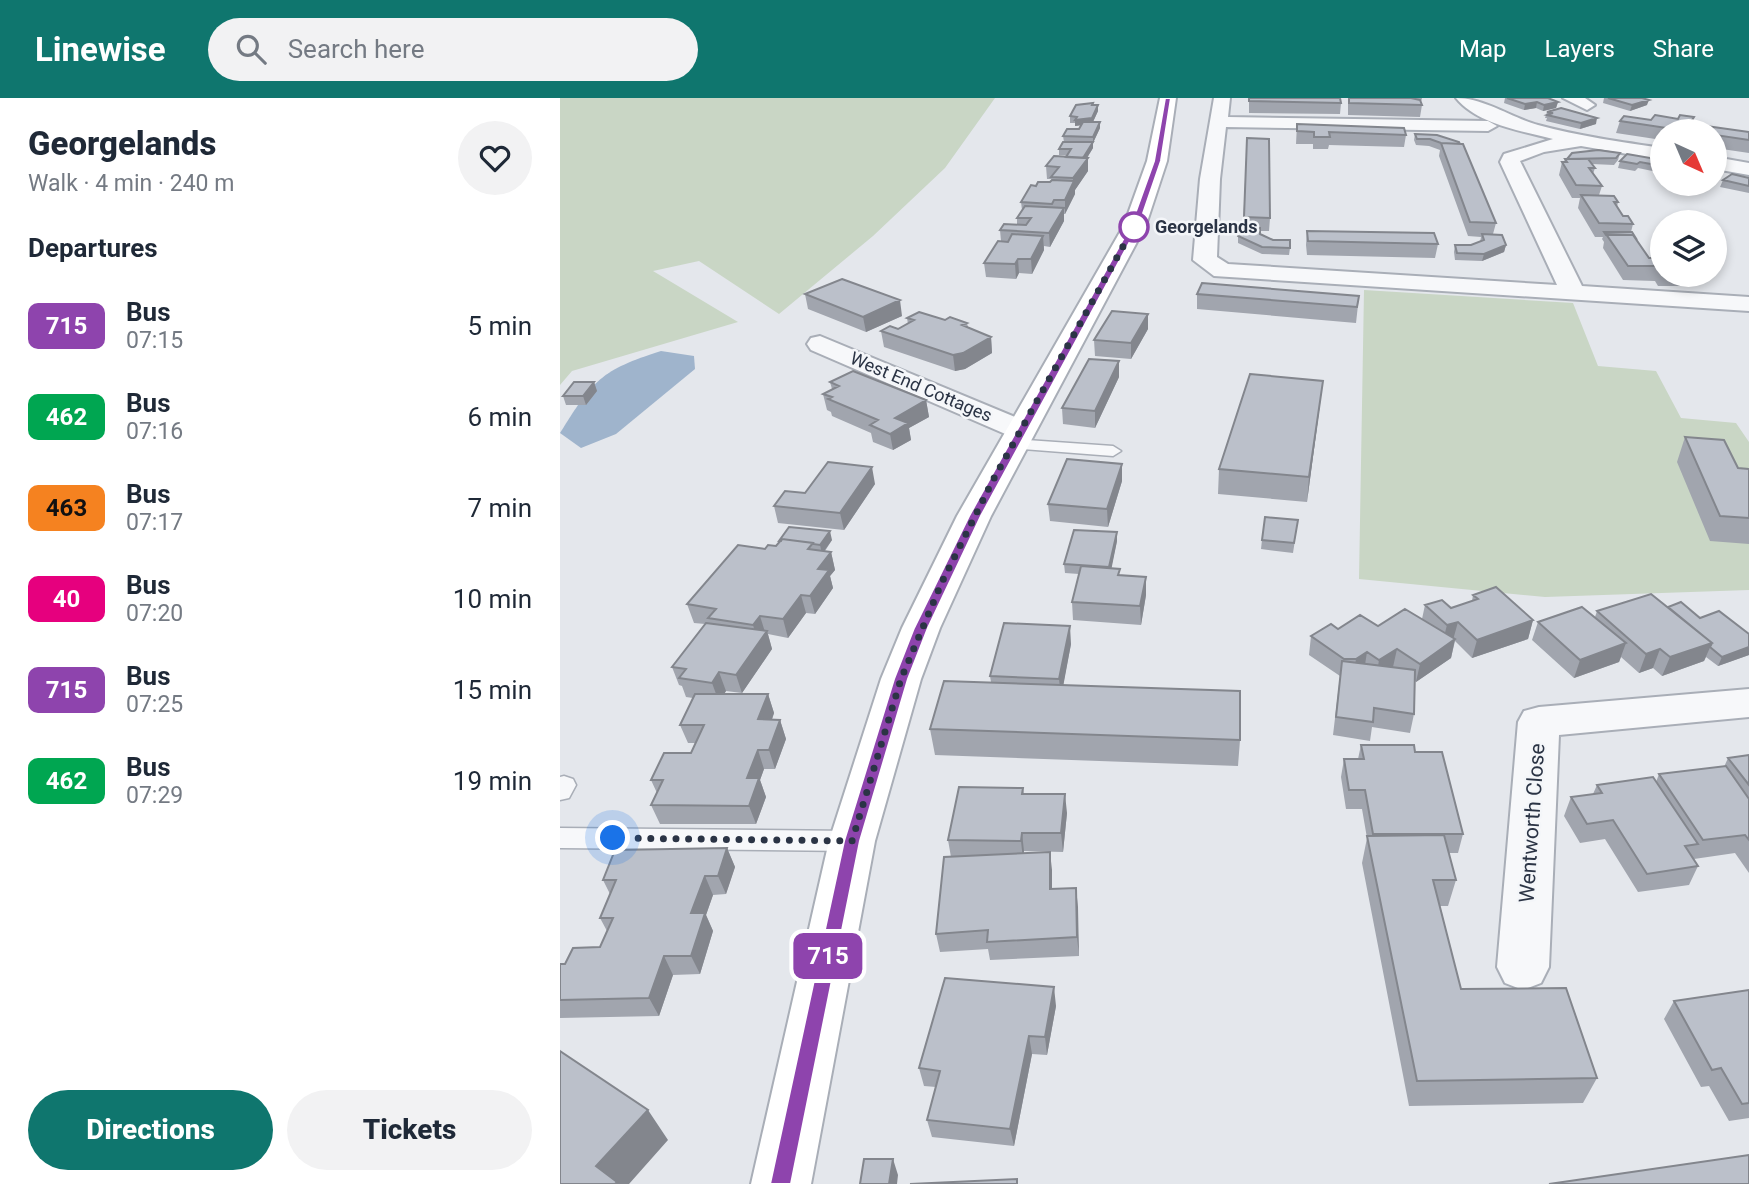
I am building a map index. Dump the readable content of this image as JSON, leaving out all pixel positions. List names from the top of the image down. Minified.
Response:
{"streets":{"street":["West End Cottages","Wentworth Close"]},"places":["Georgelands"],"lines":["bus line 715"],"north":"bottom right","page":{"header":"Linewise","search":"Search here","nav":["Map","Layers","Share"],"heading":[["Georgelands","Walk · 4 min · 240 m"],"Departures"],"on_map":"715","list":[{"mark":"715","name":"Bus","note":"07:15","value":"5 min"},{"mark":"462","name":"Bus","note":"07:16","value":"6 min"},{"mark":"463","name":"Bus","note":"07:17","value":"7 min"},{"mark":"40","name":"Bus","note":"07:20","value":"10 min"},{"mark":"715","name":"Bus","note":"07:25","value":"15 min"},{"mark":"462","name":"Bus","note":"07:29","value":"19 min"}],"buttons":["Directions","Tickets"]}}
